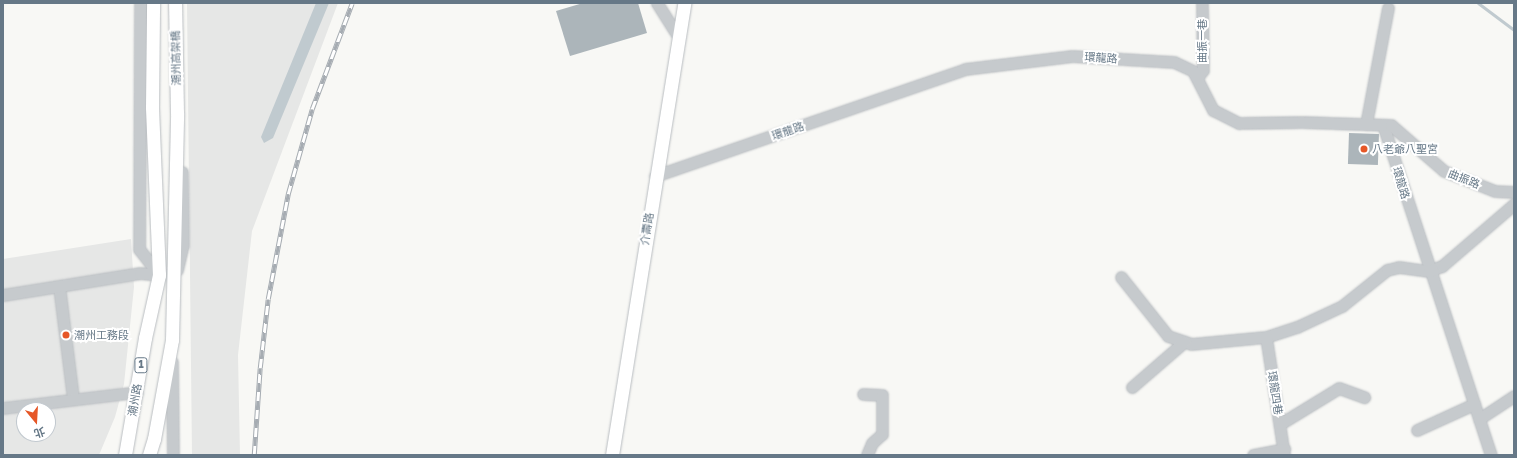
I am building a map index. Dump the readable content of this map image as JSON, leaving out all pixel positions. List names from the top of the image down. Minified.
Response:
{"streets":{"main road":["潮州高架橋","介壽路","1","潮州路"],"street":["曲振一巷","環龍路","曲振路","環龍四巷"]},"crossings":[["曲振一巷","環龍路"],["潮州高架橋","潮州路"],["環龍路","曲振路"],["環龍路","介壽路"]],"places":["八老爺八聖宮","潮州工務段"],"north":"bottom"}
